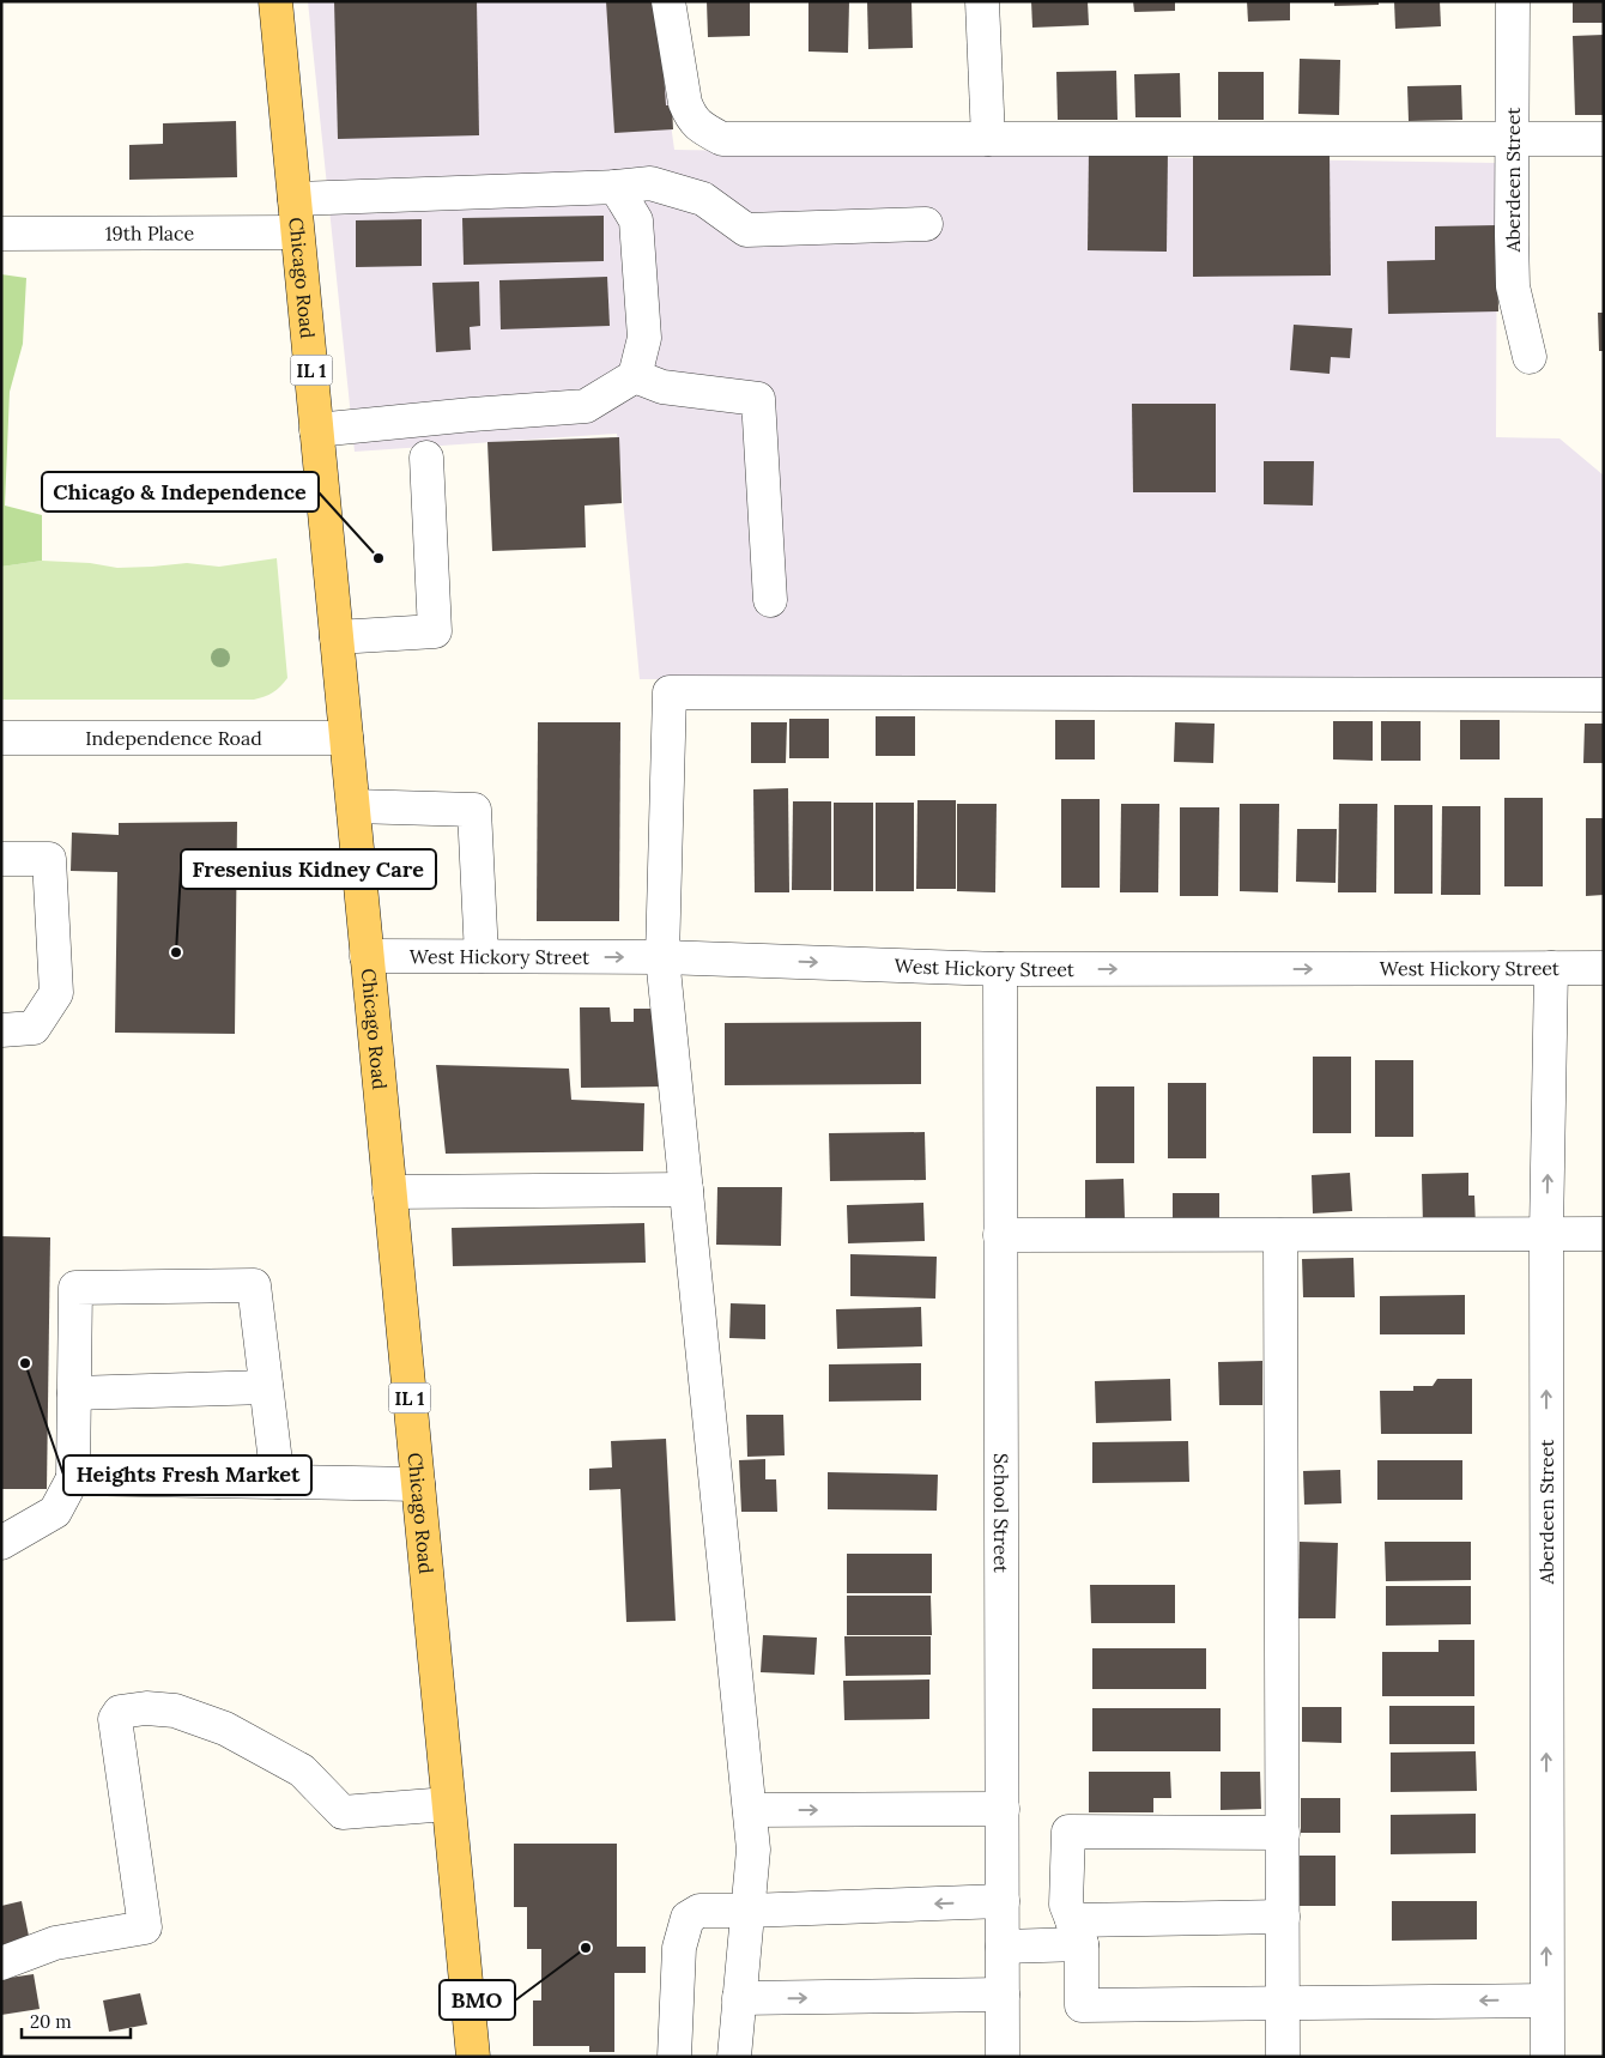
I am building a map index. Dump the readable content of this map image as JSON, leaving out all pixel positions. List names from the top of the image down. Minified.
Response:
{"streets":{"main road":["Chicago Road","IL 1"],"street":["Aberdeen Street","19th Place","Independence Road","West Hickory Street","School Street"]},"crossings":[["Aberdeen Street","West Hickory Street"],["19th Place","Chicago Road"],["Chicago Road","Independence Road"],["Chicago Road","West Hickory Street"],["West Hickory Street","School Street"]],"places":["Chicago & Independence","Fresenius Kidney Care","Heights Fresh Market","BMO"],"scale_bar":"20 m"}
